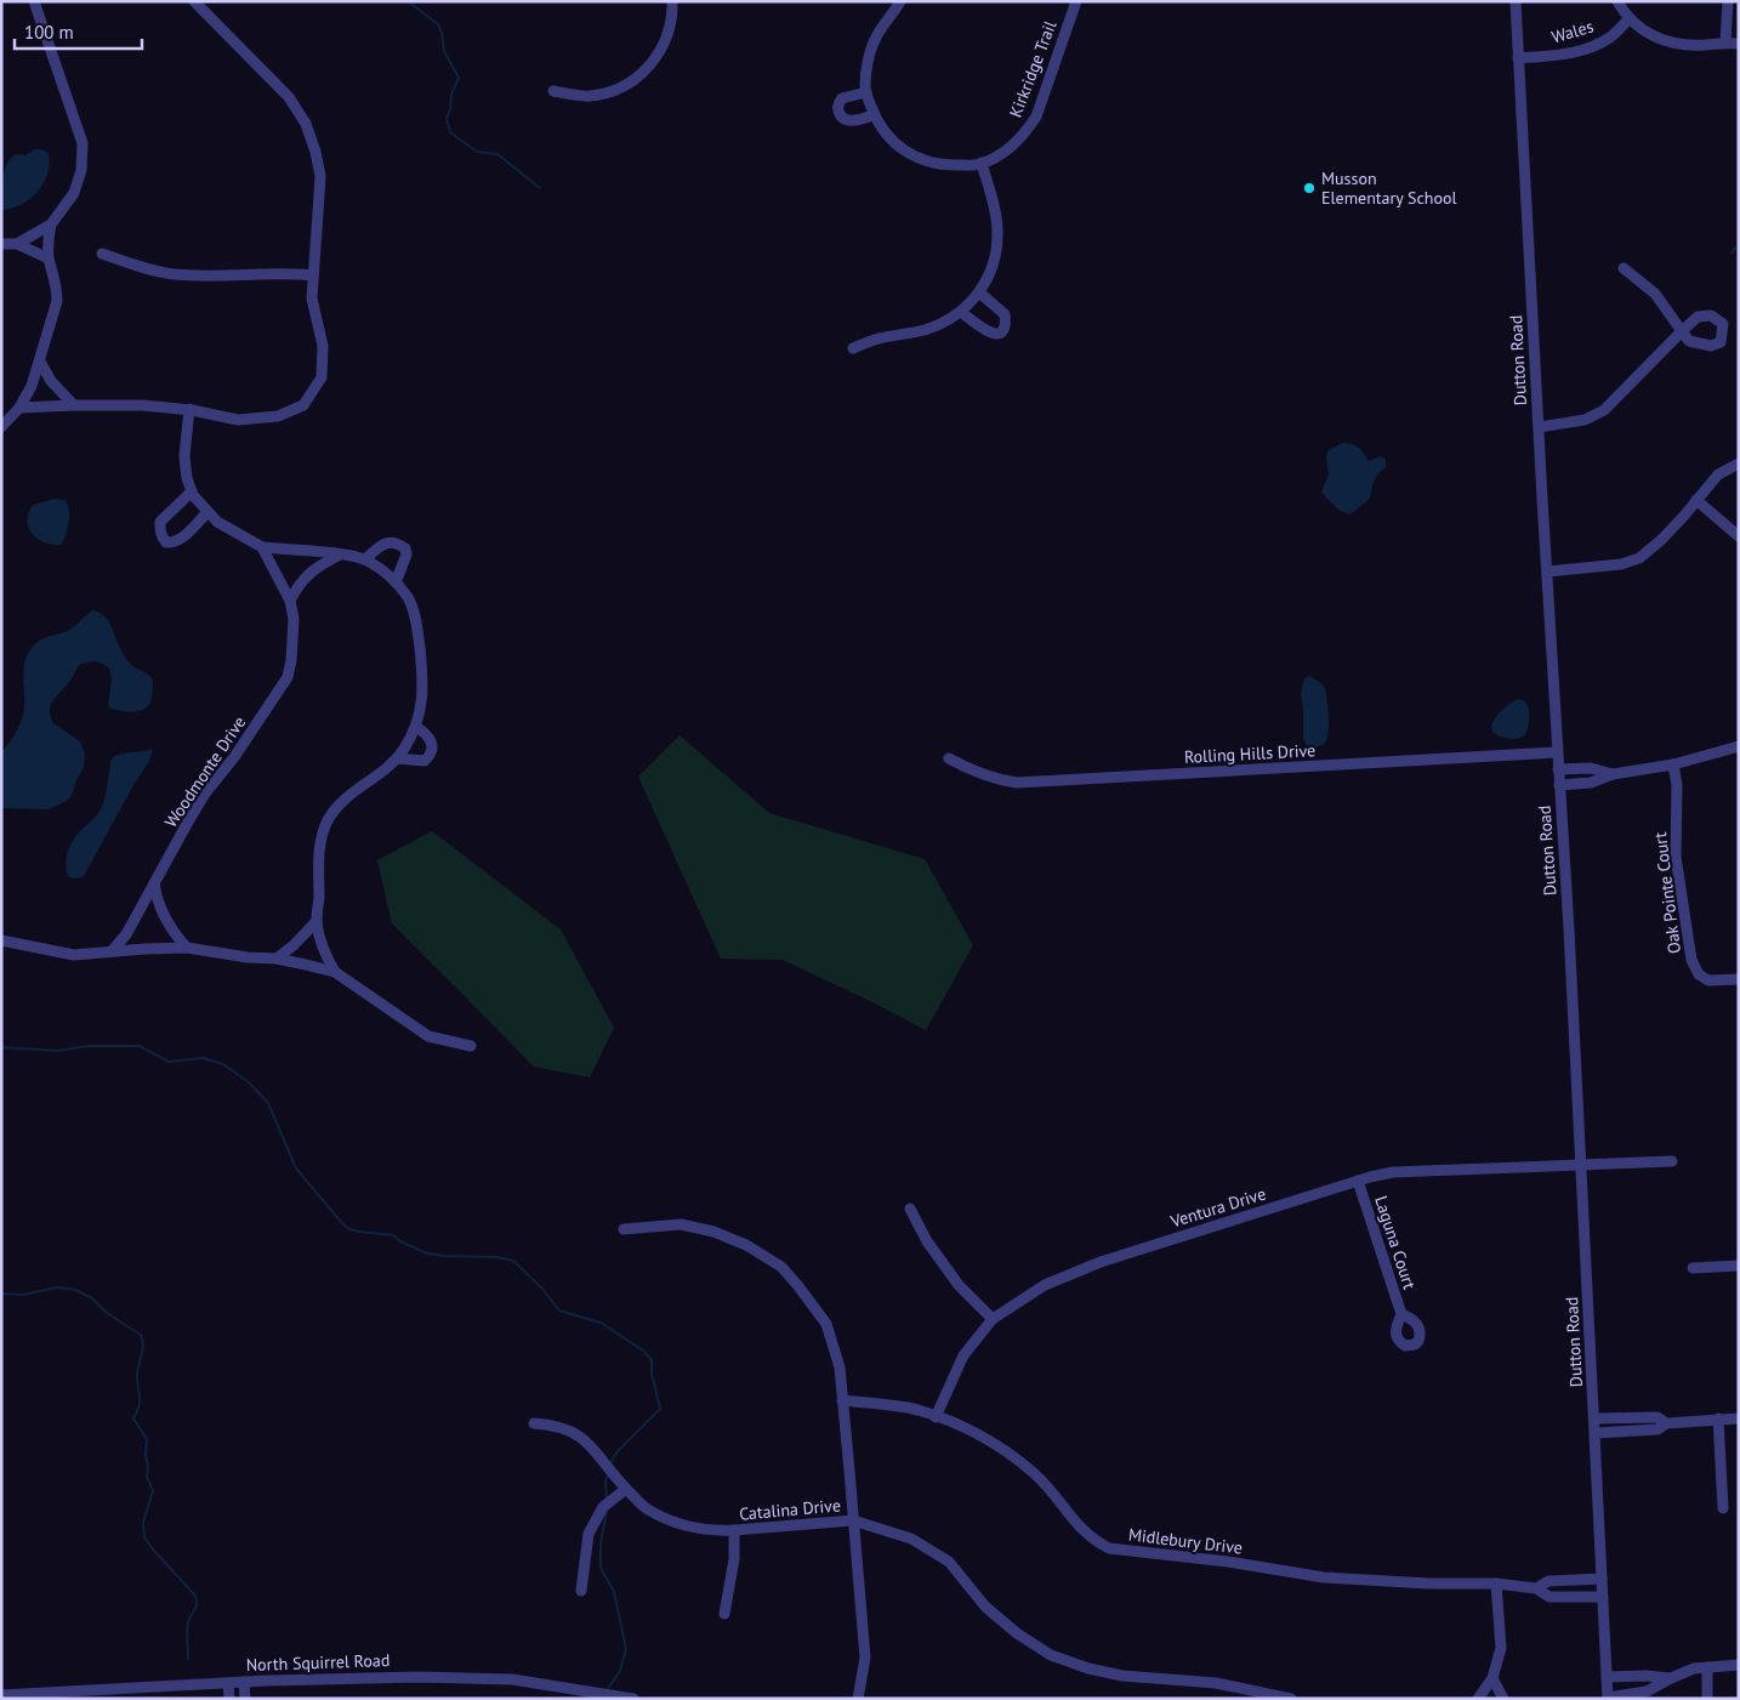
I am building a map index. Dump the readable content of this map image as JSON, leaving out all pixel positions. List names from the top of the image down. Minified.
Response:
{"streets":{"street":["Wales","Kirkridge Trail","Dutton Road","Rolling Hills Drive","Woodmonte Drive","Oak Pointe Court","Ventura Drive","Laguna Court","Catalina Drive","Midlebury Drive","North Squirrel Road"]},"crossings":[["Wales","Dutton Road"],["Dutton Road","Rolling Hills Drive"],["Dutton Road","Ventura Drive"],["Dutton Road","Midlebury Drive"],["Ventura Drive","Laguna Court"],["Ventura Drive","Midlebury Drive"]],"places":["Musson Elementary School"],"scale_bar":"100 m"}
